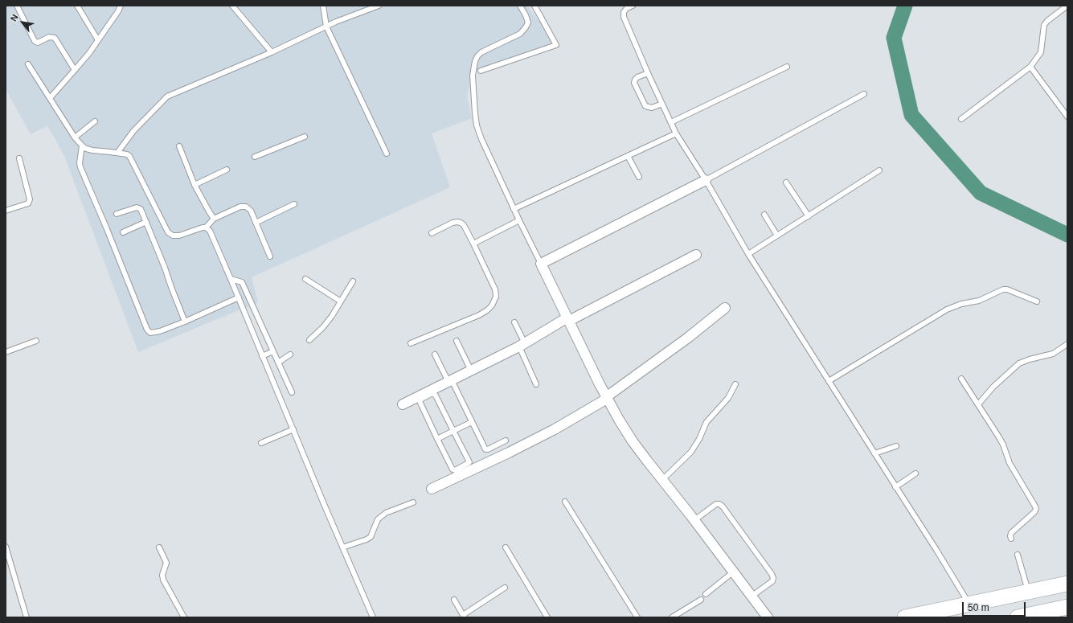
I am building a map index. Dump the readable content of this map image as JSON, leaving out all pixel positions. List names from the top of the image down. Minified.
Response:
{"scale_bar":"50 m","north":"top left"}
